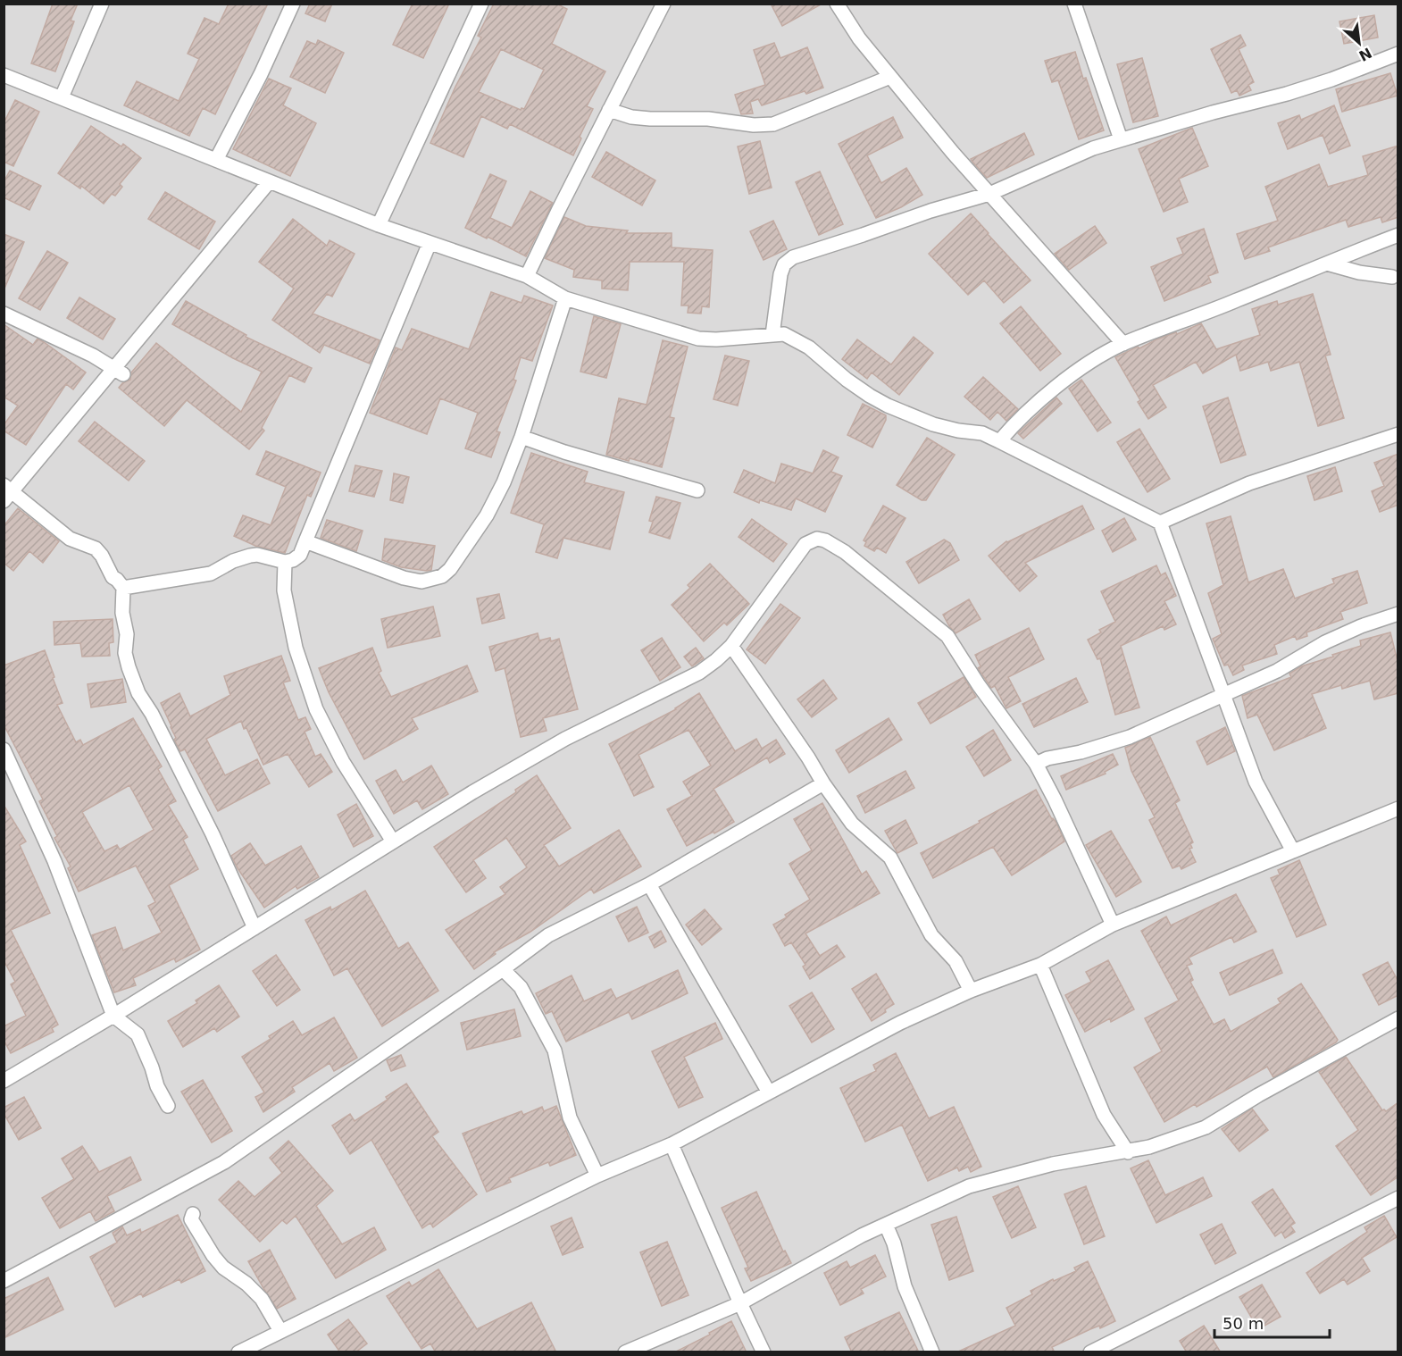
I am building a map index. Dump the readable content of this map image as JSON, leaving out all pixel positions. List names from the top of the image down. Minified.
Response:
{"scale_bar":"50 m","north":"bottom right"}
